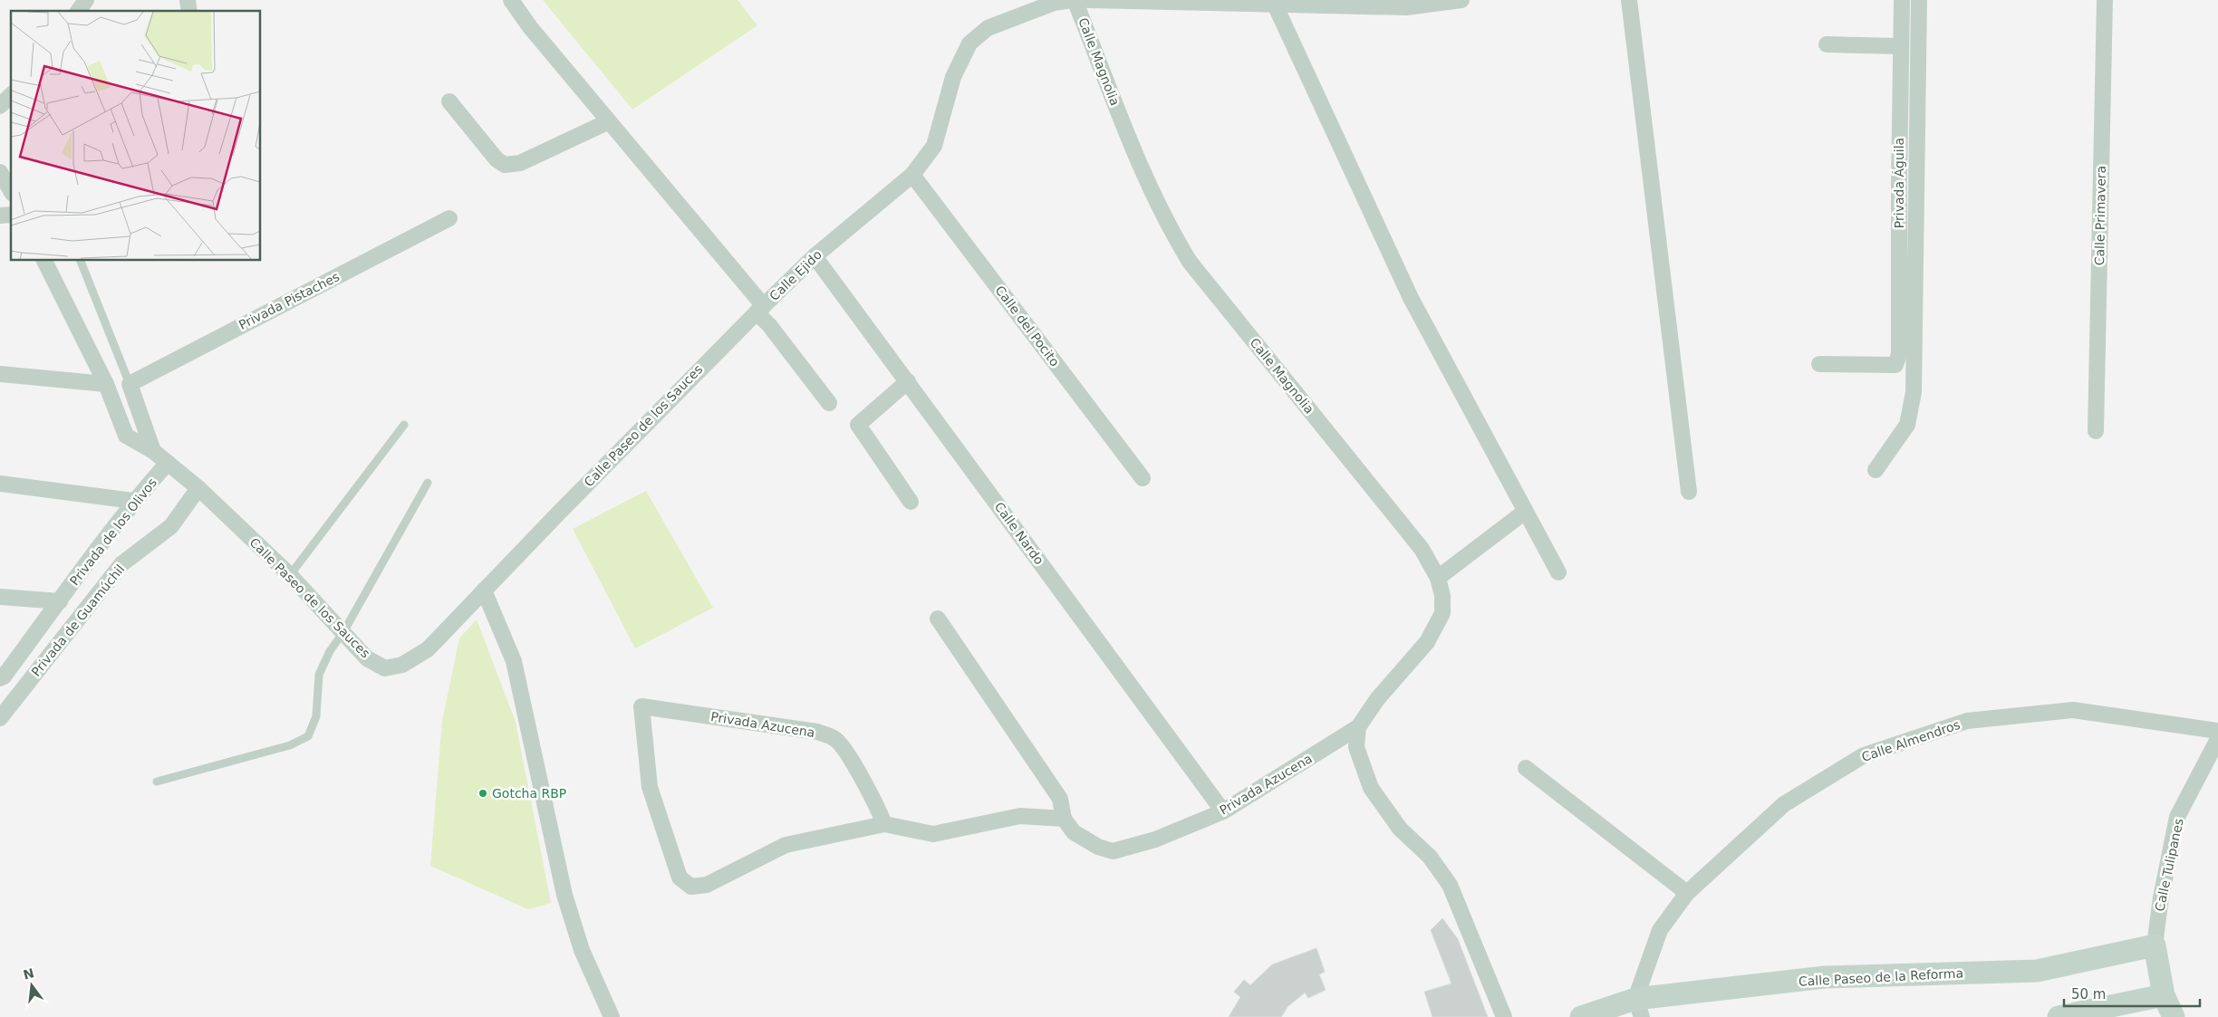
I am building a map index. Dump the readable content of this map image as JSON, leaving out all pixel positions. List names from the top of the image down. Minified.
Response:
{"streets":{"main road":["Calle Paseo de la Reforma"],"street":["Calle Magnolia","Privada Águila","Calle Primavera","Calle Ejido","Privada Pistaches","Calle del Pocito","Calle Paseo de los Sauces","Privada de los Olivos","Calle Nardo","Privada de Guamúchil","Privada Azucena","Calle Almendros","Calle Tulipanes"]},"crossings":[["Calle Magnolia","Calle Ejido"],["Calle Magnolia","Privada Azucena"],["Calle Ejido","Calle del Pocito"],["Calle Ejido","Calle Paseo de los Sauces"],["Calle Ejido","Calle Nardo"],["Calle Paseo de los Sauces","Privada de los Olivos"],["Calle Paseo de los Sauces","Privada de Guamúchil"],["Calle Nardo","Privada Azucena"],["Calle Almendros","Calle Paseo de la Reforma"],["Calle Tulipanes","Calle Paseo de la Reforma"]],"places":["Gotcha RBP"],"scale_bar":"50 m","north":"top"}
